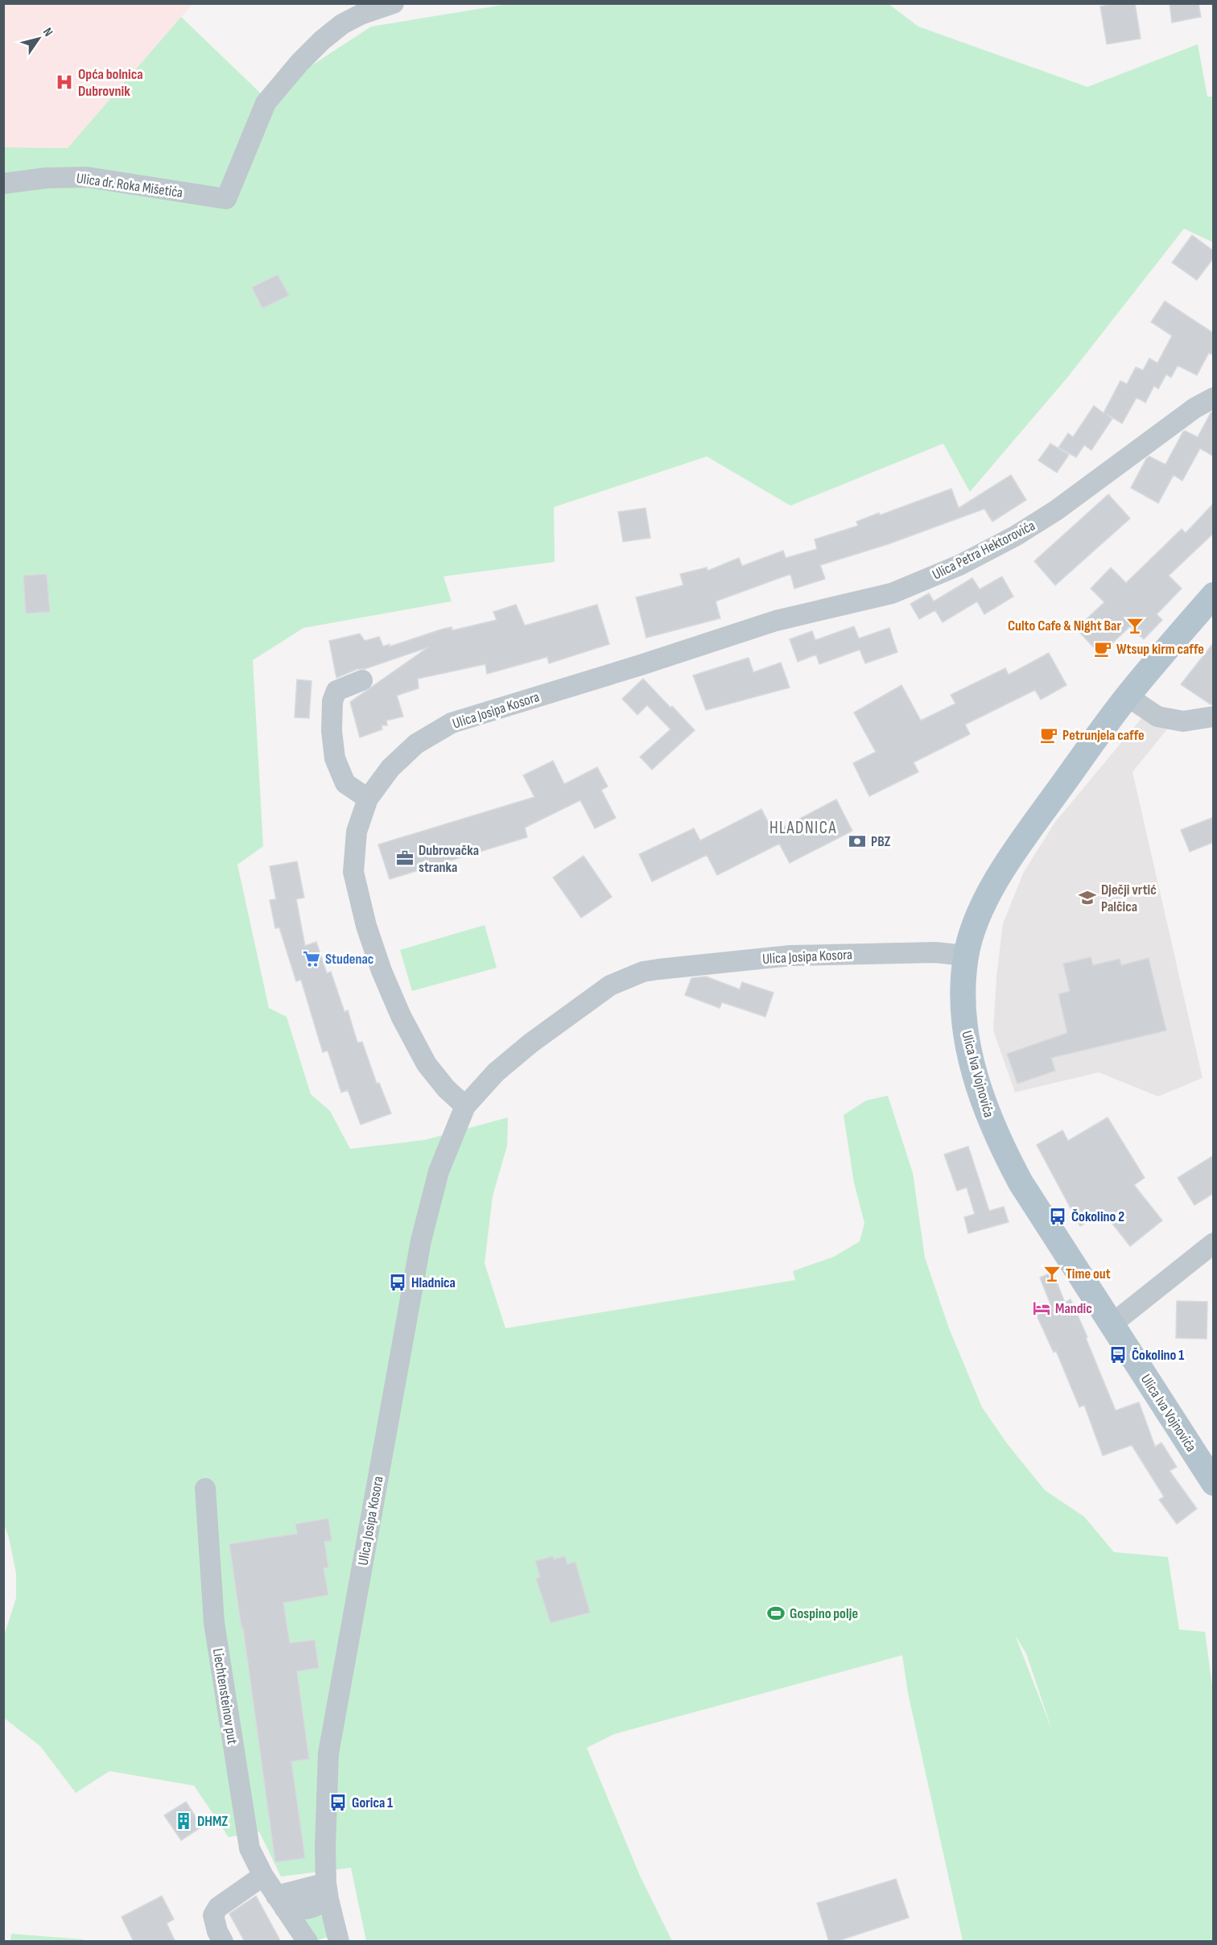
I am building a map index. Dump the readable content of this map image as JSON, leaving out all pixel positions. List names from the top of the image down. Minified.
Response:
{"streets":{"main road":["Ulica Iva Vojnovića"],"street":["Ulica dr. Roka Mišetića","Ulica Petra Hektorovića","Ulica Josipa Kosora","Liechtensteinov put"]},"crossings":[["Ulica Petra Hektorovića","Ulica Josipa Kosora"],["Ulica Josipa Kosora","Ulica Iva Vojnovića"]],"districts":["HLADNICA"],"places":{"hospital":["Opća bolnica Dubrovnik"],"bar":["Culto Cafe & Night Bar","Time out"],"cafe":["Wtsup kirm caffe","Petrunjela caffe"],"bank":["PBZ"],"office":["Dubrovačka stranka"],"school or university":["Dječji vrtić Palčica"],"supermarket":["Studenac"],"bus stop":["Čokolino 2","Hladnica","Čokolino 1","Gorica 1"],"hotel":["Mandic"],"sports":["Gospino polje"],"building":["DHMZ"]},"north":"top right"}
